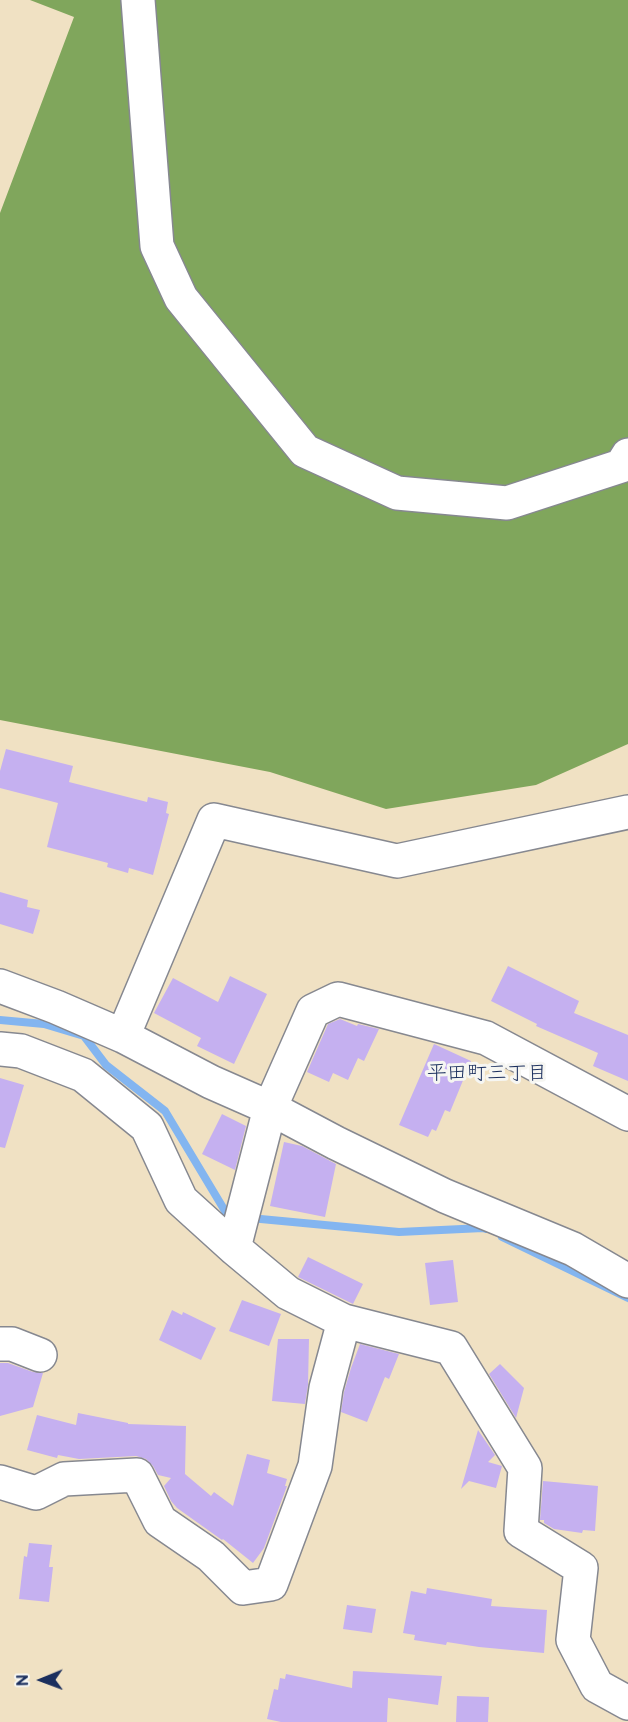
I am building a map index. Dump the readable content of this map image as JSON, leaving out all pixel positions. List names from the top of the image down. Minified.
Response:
{"districts":["平田町三丁目"],"north":"left"}
